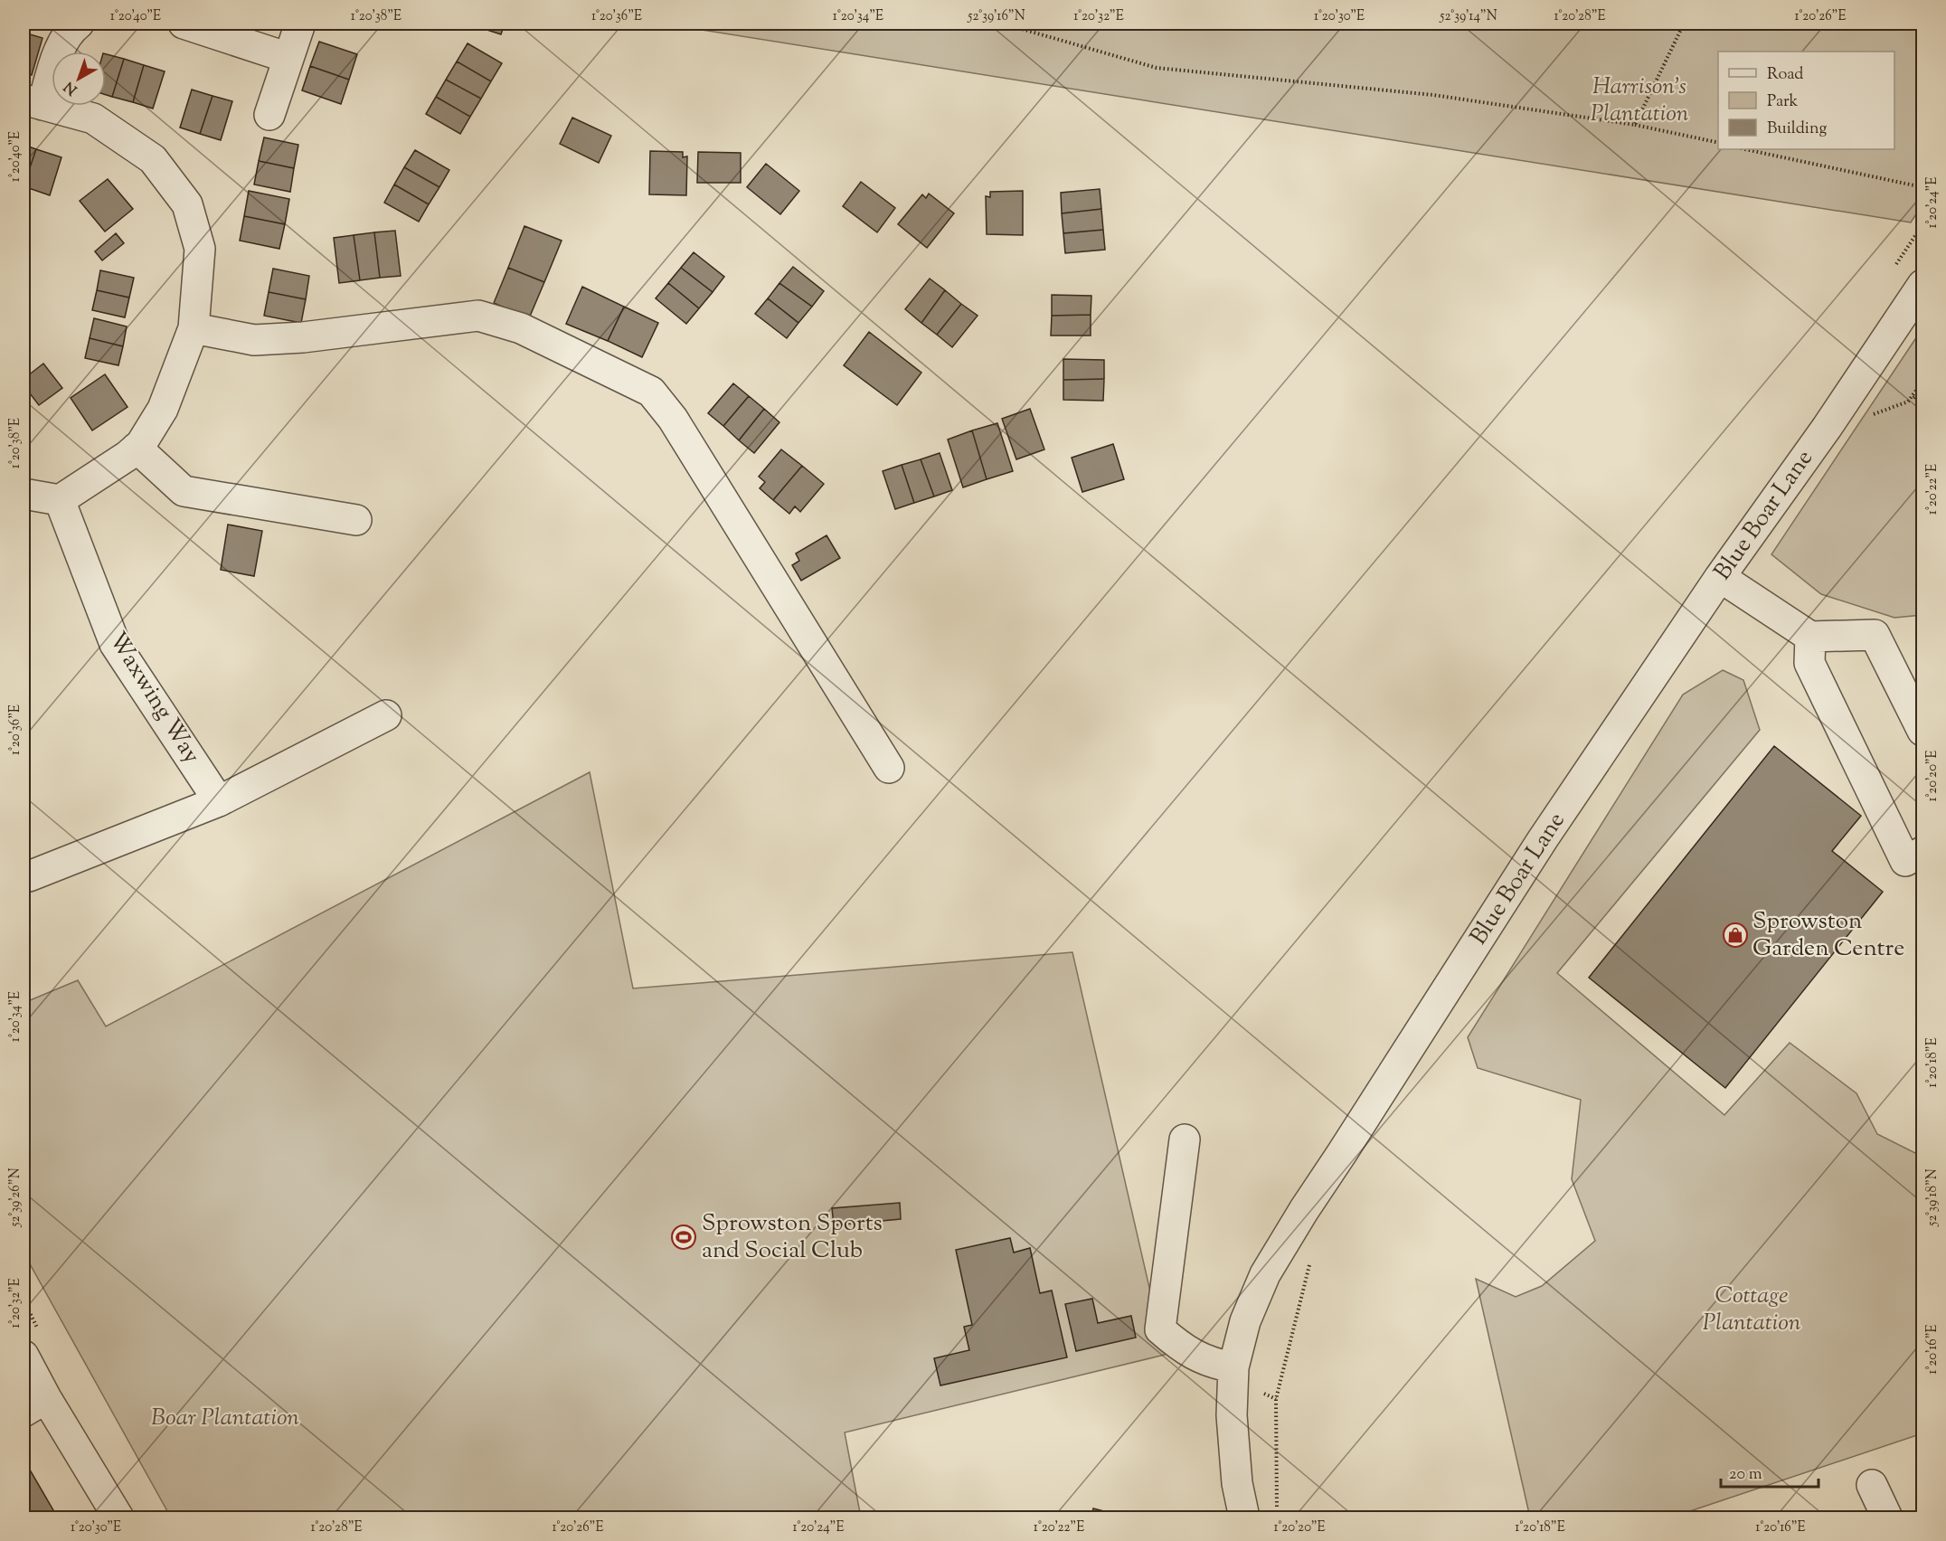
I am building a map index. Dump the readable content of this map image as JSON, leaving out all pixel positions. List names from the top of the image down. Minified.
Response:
{"streets":{"street":["Blue Boar Lane","Waxwing Way"]},"parks":["Harrison's Plantation","Cottage Plantation","Boar Plantation"],"places":{"shop":["Sprowston Garden Centre"],"sports":["Sprowston Sports and Social Club"]},"legend":["Road","Park","Building"],"scale_bar":"20 m","north":"bottom left","coordinates":["1°20'40\"E","1°20'38\"E","1°20'36\"E","1°20'34\"E","52°39'16\"N","1°20'32\"E","1°20'30\"E","52°39'14\"N","1°20'28\"E","1°20'26\"E","1°20'24\"E","1°20'22\"E","1°20'20\"E","1°20'18\"E","52°39'18\"N","52°39'26\"N","1°20'16\"E"]}
